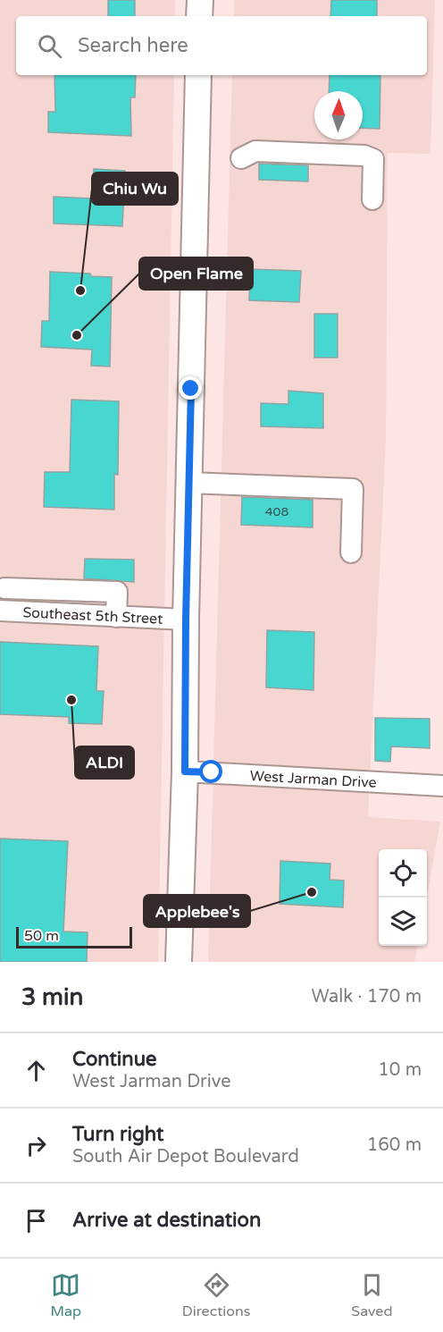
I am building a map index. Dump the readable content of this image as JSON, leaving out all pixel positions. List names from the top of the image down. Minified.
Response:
{"streets":{"street":["Southeast 5th Street","West Jarman Drive"]},"places":["Chiu Wu","Open Flame","ALDI","Applebee's"],"house_numbers":["408"],"scale_bar":"50 m","north":"top","page":{"search":"Search here","scale":"50 m","heading":["3 min","Walk · 170 m"],"list":[["Continue","West Jarman Drive","10 m"],["Turn right","South Air Depot Boulevard","160 m"],"Arrive at destination"],"nav":["Map","Directions","Saved"]}}
